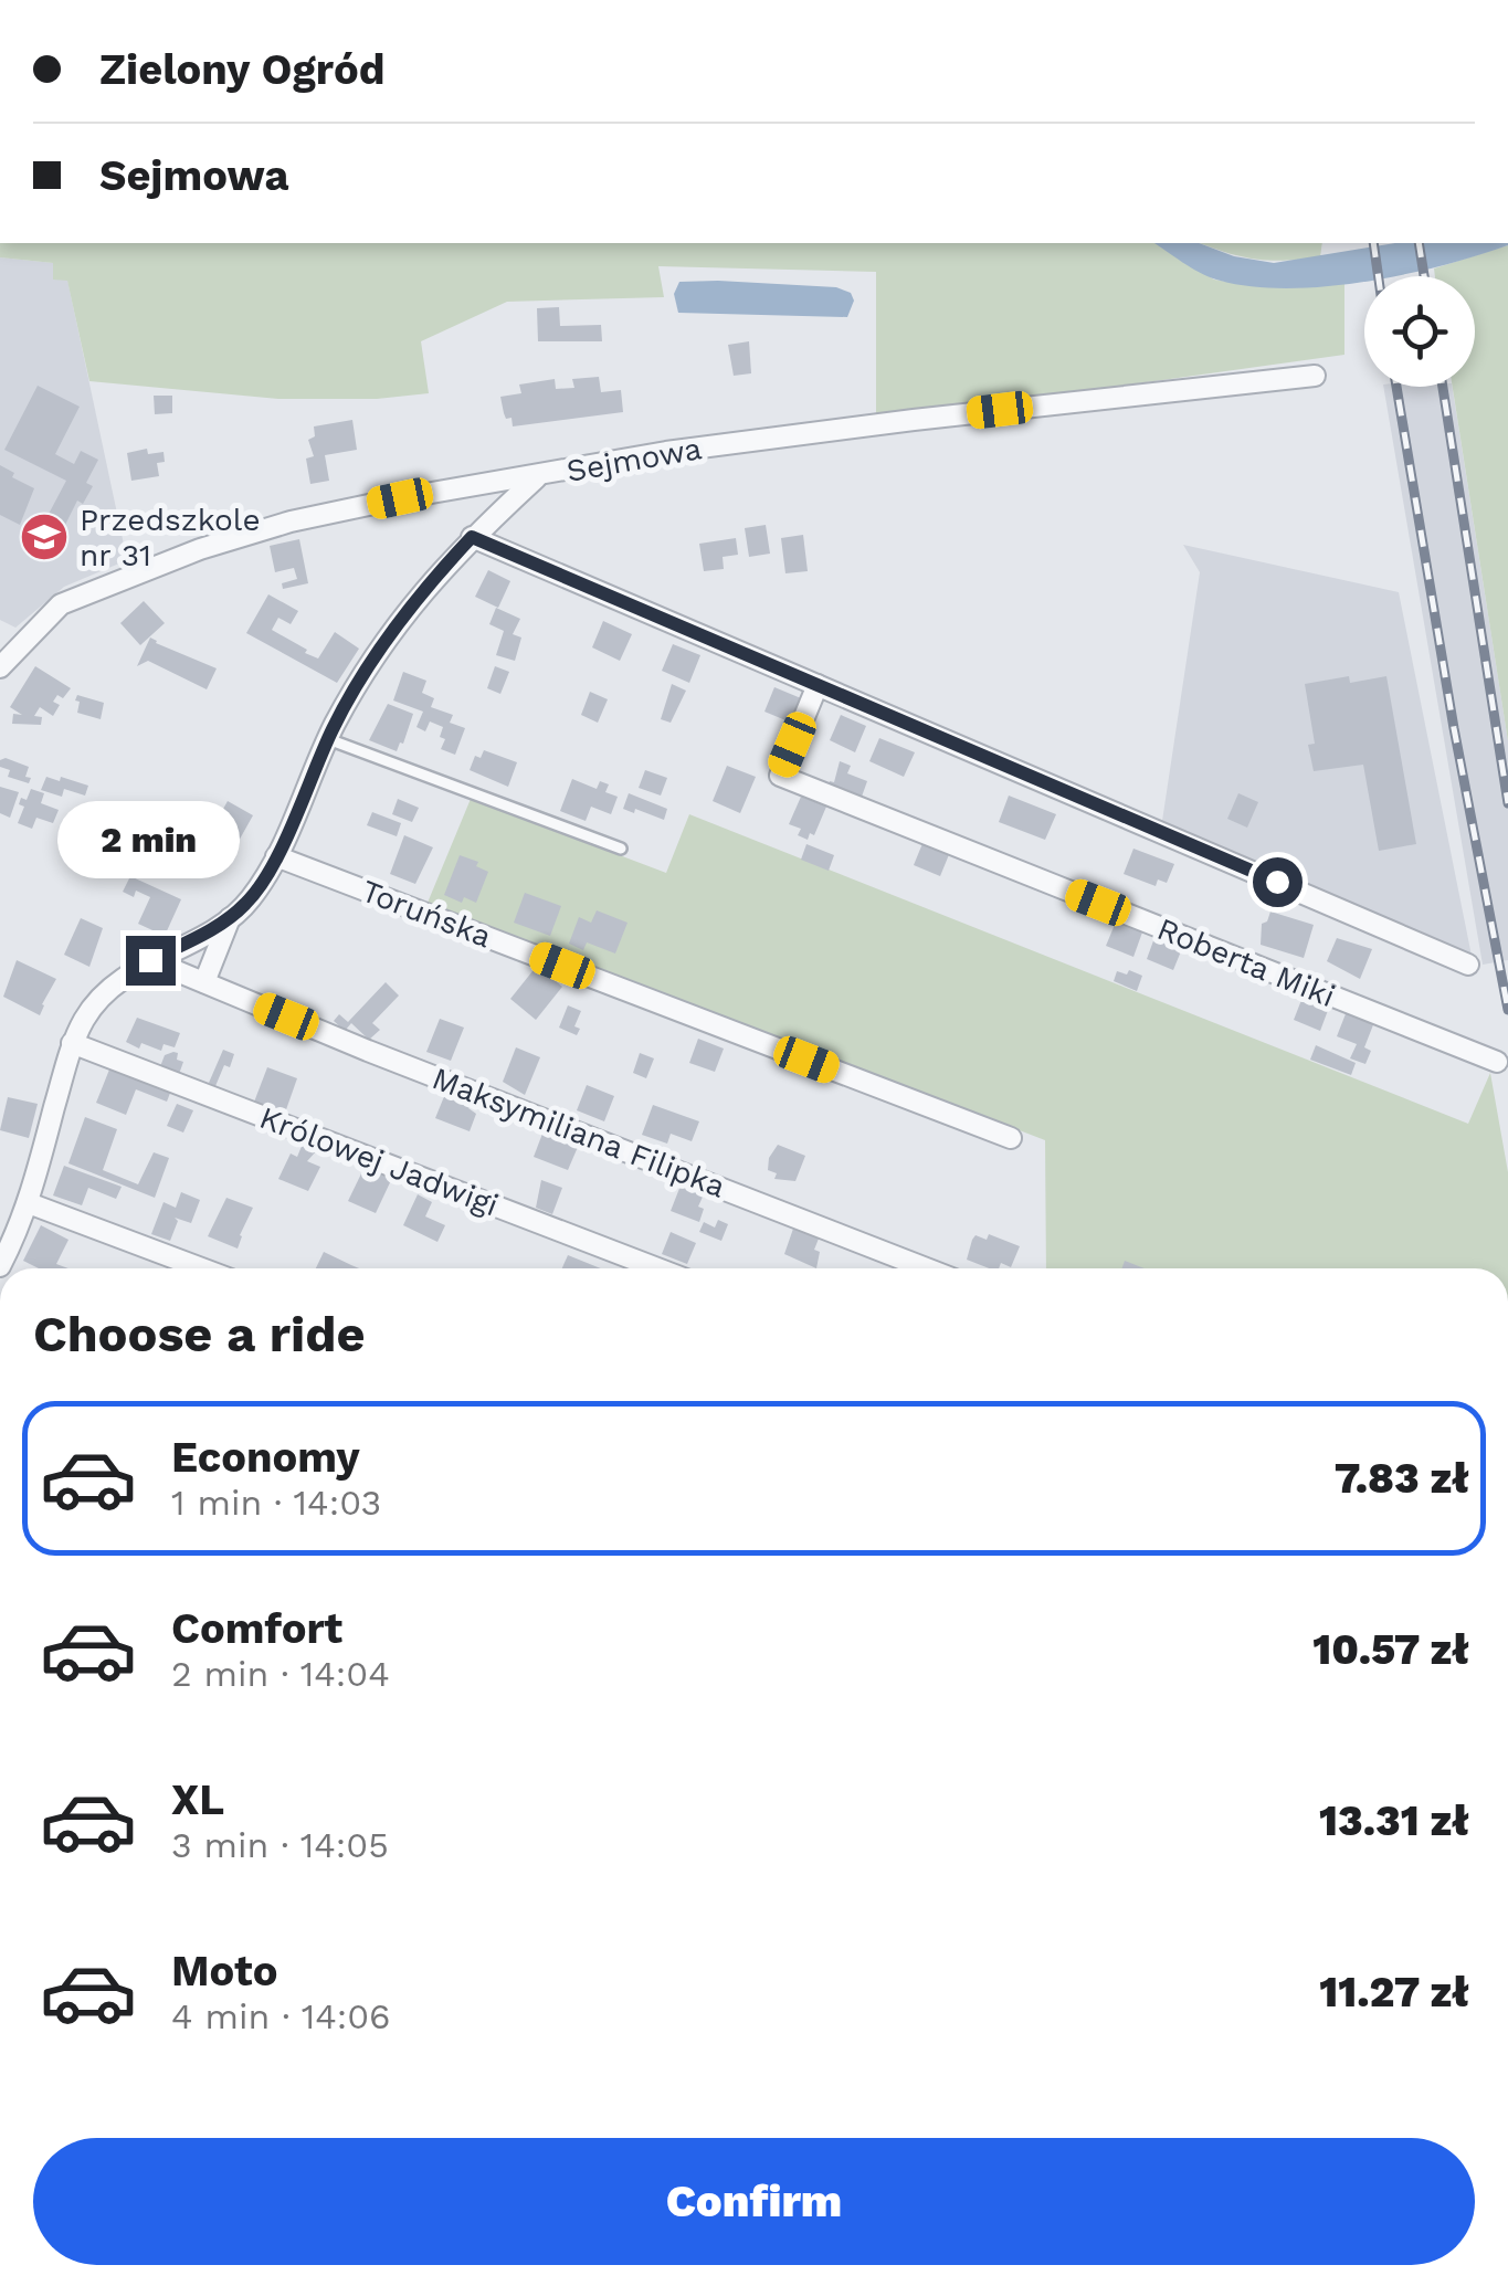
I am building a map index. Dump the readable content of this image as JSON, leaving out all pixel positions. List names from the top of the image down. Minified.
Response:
{"streets":{"street":["Sejmowa","Toruńska","Roberta Miki","Maksymiliana Filipka","Królowej Jadwigi"]},"crossings":[["Sejmowa","Toruńska"],["Sejmowa","Maksymiliana Filipka"],["Sejmowa","Królowej Jadwigi"]],"places":{"school or university":["Przedszkole nr 31"]},"page":{"banner":["Zielony Ogród","Sejmowa"],"bubble":"2 min","heading":"Choose a ride","list":[{"name":"Economy","note":"1 min · 14:03","value":"7.83 zł"},{"name":"Comfort","note":"2 min · 14:04","value":"10.57 zł"},{"name":"XL","note":"3 min · 14:05","value":"13.31 zł"},{"name":"Moto","note":"4 min · 14:06","value":"11.27 zł"}],"buttons":"Confirm"}}
